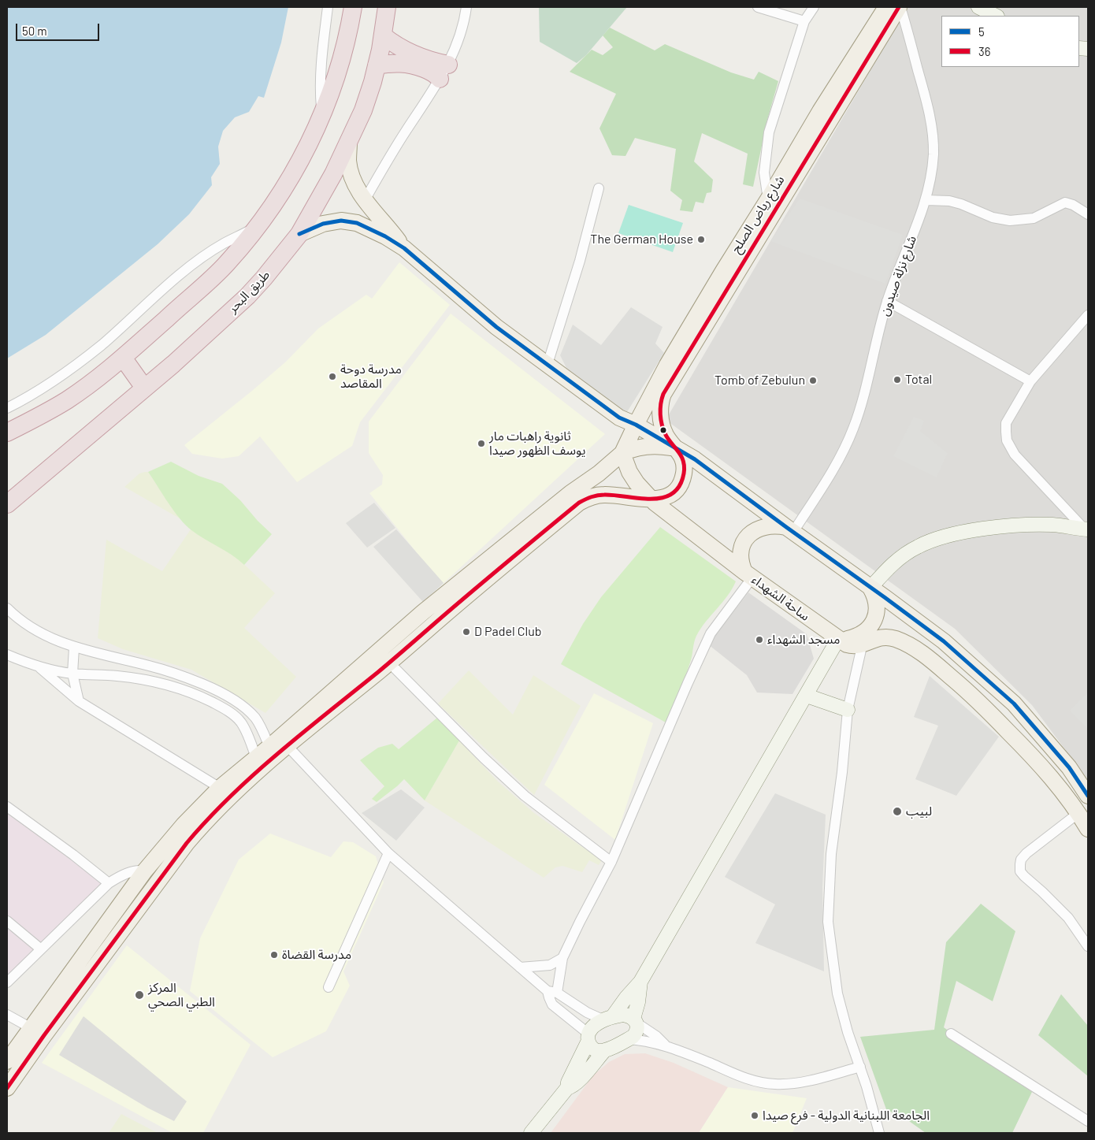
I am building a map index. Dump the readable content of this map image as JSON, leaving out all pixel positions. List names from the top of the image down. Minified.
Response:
{"streets":{"highway":["طريق البحر"],"main road":["شارع رياض الصلح","ساحة الشهداء"],"street":["شارع نزلة صيدون"]},"crossings":[["شارع رياض الصلح","شارع نزلة صيدون"],["شارع رياض الصلح","ساحة الشهداء"]],"places":["The German House","مدرسة دوحة المقاصد","Total","Tomb of Zebulun","ثانوية راهبات مار يوسف الظهور صيدا","D Padel Club","مسجد الشهداء","لبيب","مدرسة القضاة","المركز الطبي الصحي","الجامعة اللبنانية الدولية - فرع صيدا"],"lines":["transit line 36","transit line 5"],"legend":["5","36"],"scale_bar":"50 m"}
